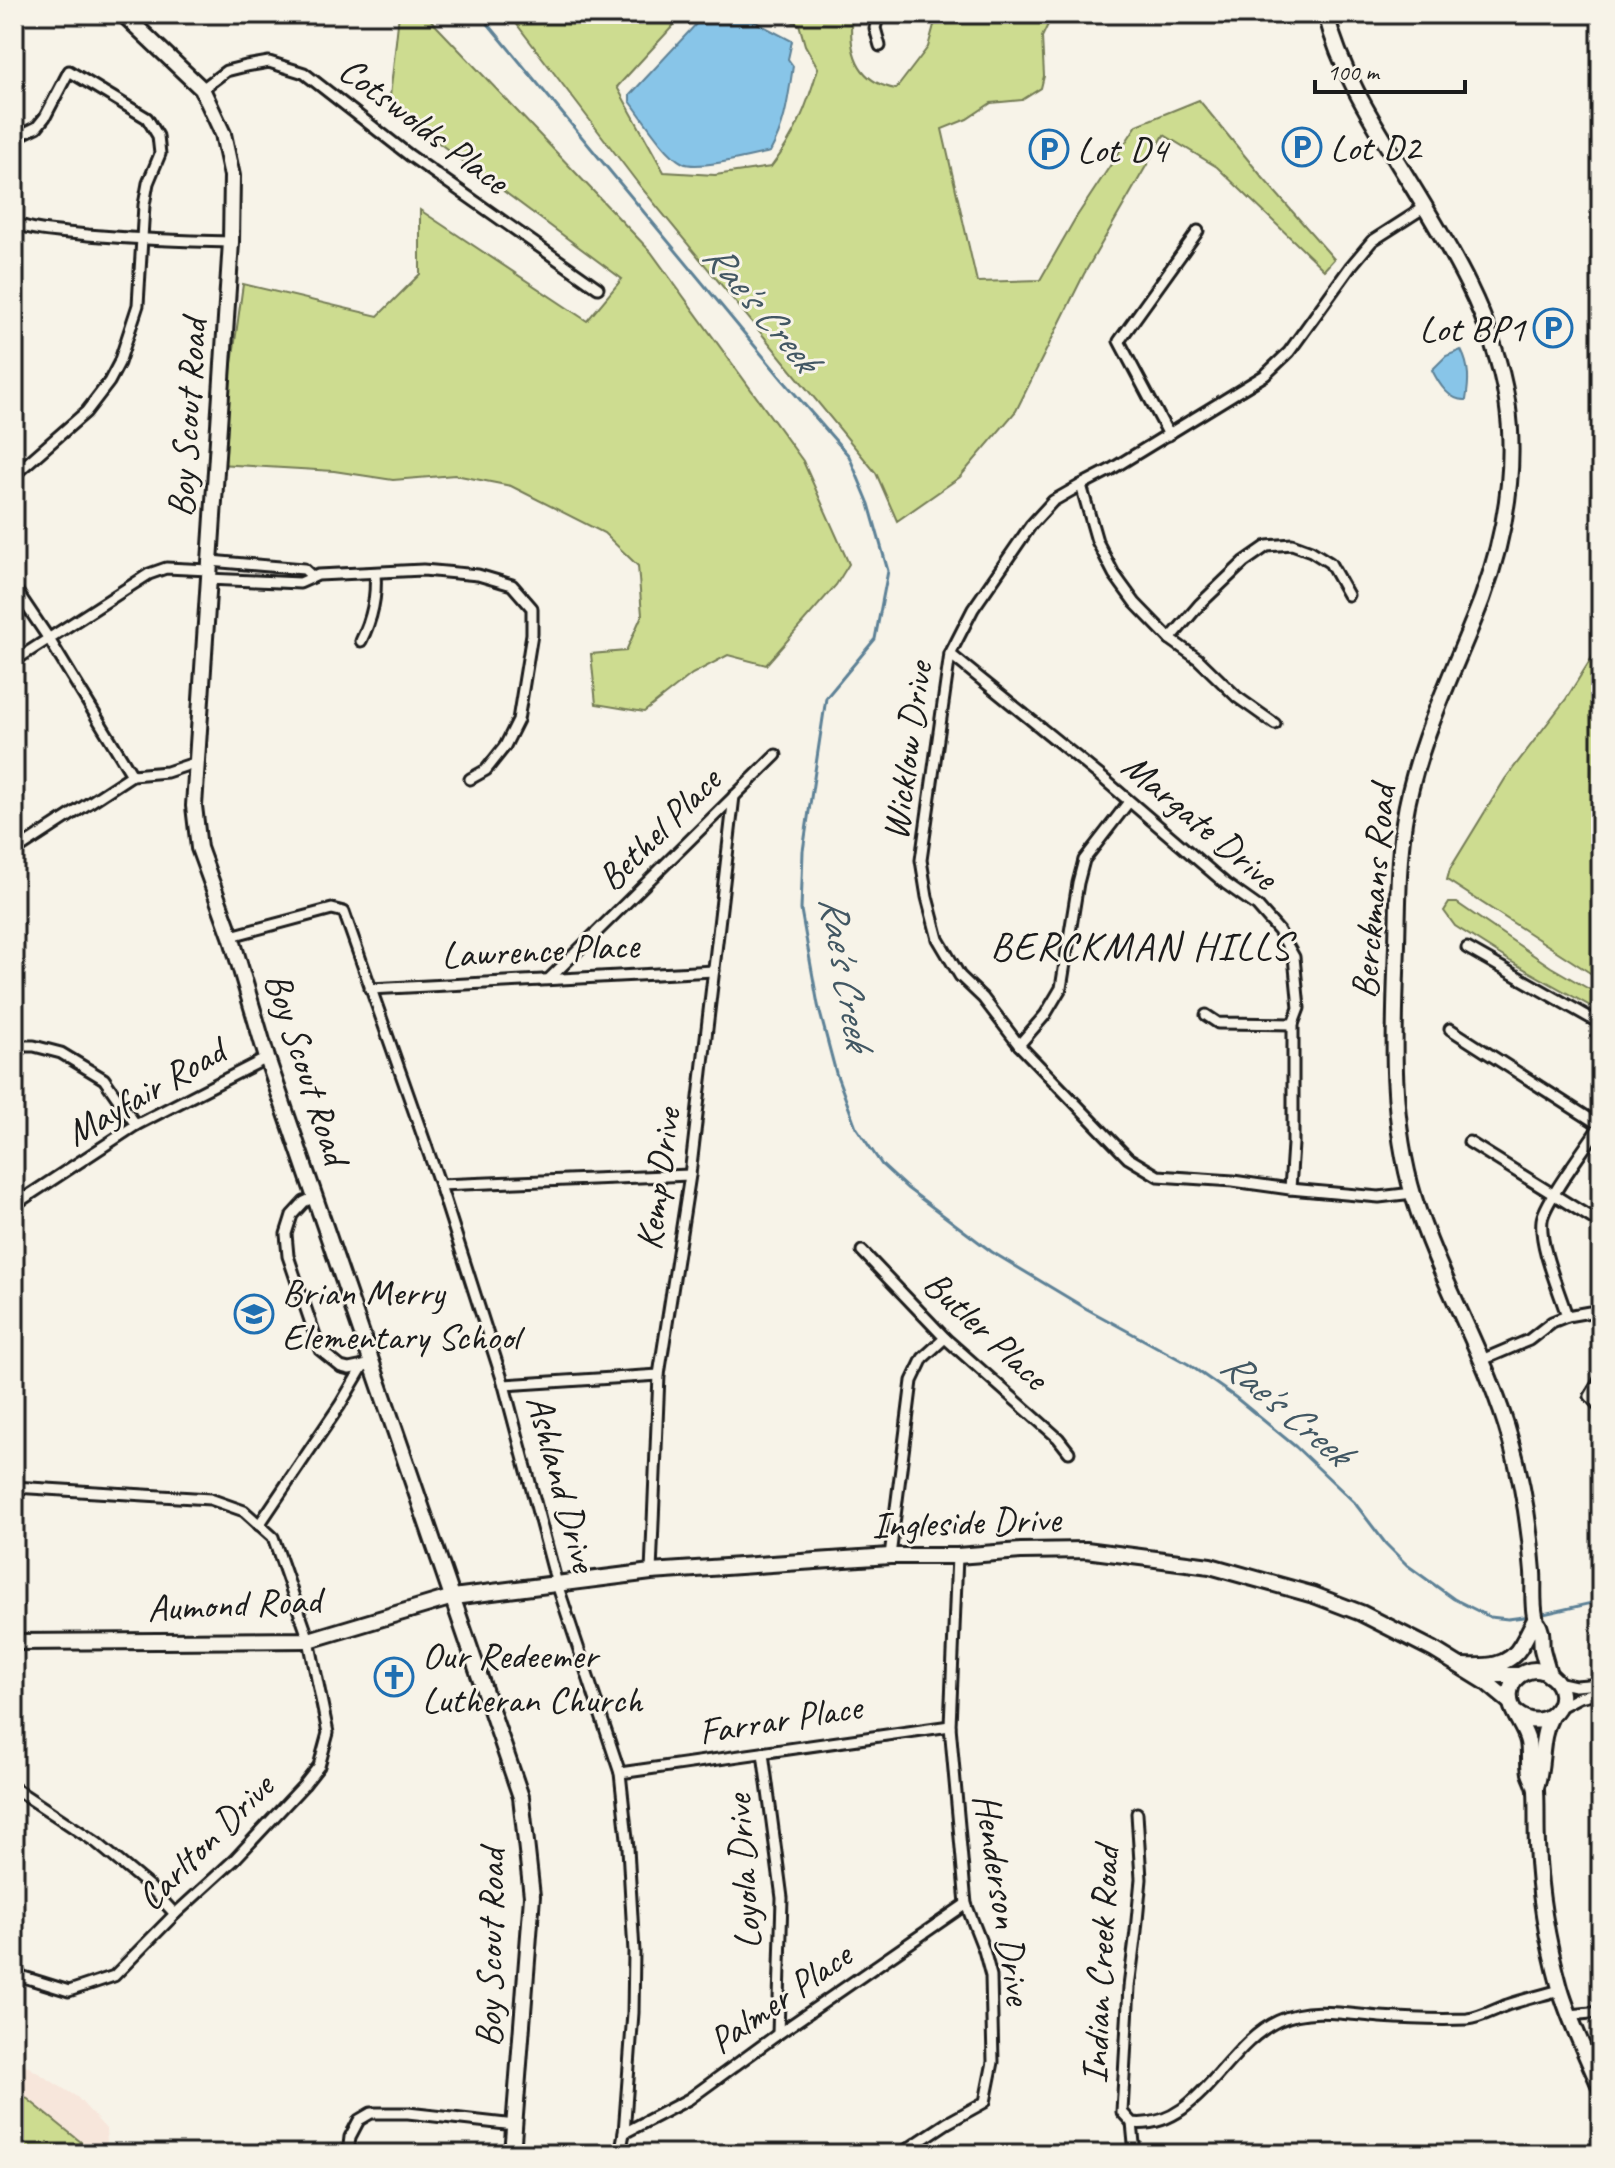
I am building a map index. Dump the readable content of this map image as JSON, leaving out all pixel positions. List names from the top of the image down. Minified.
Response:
{"streets":{"street":["Cotswolds Place","Boy Scout Road","Wicklow Drive","Margate Drive","Bethel Place","Berckmans Road","Lawrence Place","Mayfair Road","Kemp Drive","Butler Place","Ashland Drive","Ingleside Drive","Aumond Road","Farrar Place","Carlton Drive","Loyola Drive","Henderson Drive","Indian Creek Road","Palmer Place"]},"crossings":[["Cotswolds Place","Boy Scout Road"],["Boy Scout Road","Mayfair Road"],["Boy Scout Road","Ashland Drive"],["Boy Scout Road","Ingleside Drive"],["Boy Scout Road","Aumond Road"],["Wicklow Drive","Margate Drive"],["Wicklow Drive","Berckmans Road"],["Bethel Place","Lawrence Place"],["Bethel Place","Kemp Drive"],["Berckmans Road","Ingleside Drive"],["Lawrence Place","Kemp Drive"],["Lawrence Place","Ashland Drive"],["Kemp Drive","Ingleside Drive"],["Ashland Drive","Ingleside Drive"],["Ashland Drive","Farrar Place"],["Ashland Drive","Palmer Place"],["Ingleside Drive","Aumond Road"],["Ingleside Drive","Henderson Drive"],["Aumond Road","Carlton Drive"],["Farrar Place","Loyola Drive"],["Farrar Place","Henderson Drive"],["Loyola Drive","Palmer Place"],["Henderson Drive","Palmer Place"]],"districts":["BERCKMAN HILLS"],"water":["Rae's Creek"],"places":{"parking":["Lot D2","Lot D4","Lot BP1"],"school or university":["Brian Merry Elementary School"],"church":["Our Redeemer Lutheran Church"]},"scale_bar":"100 m"}
